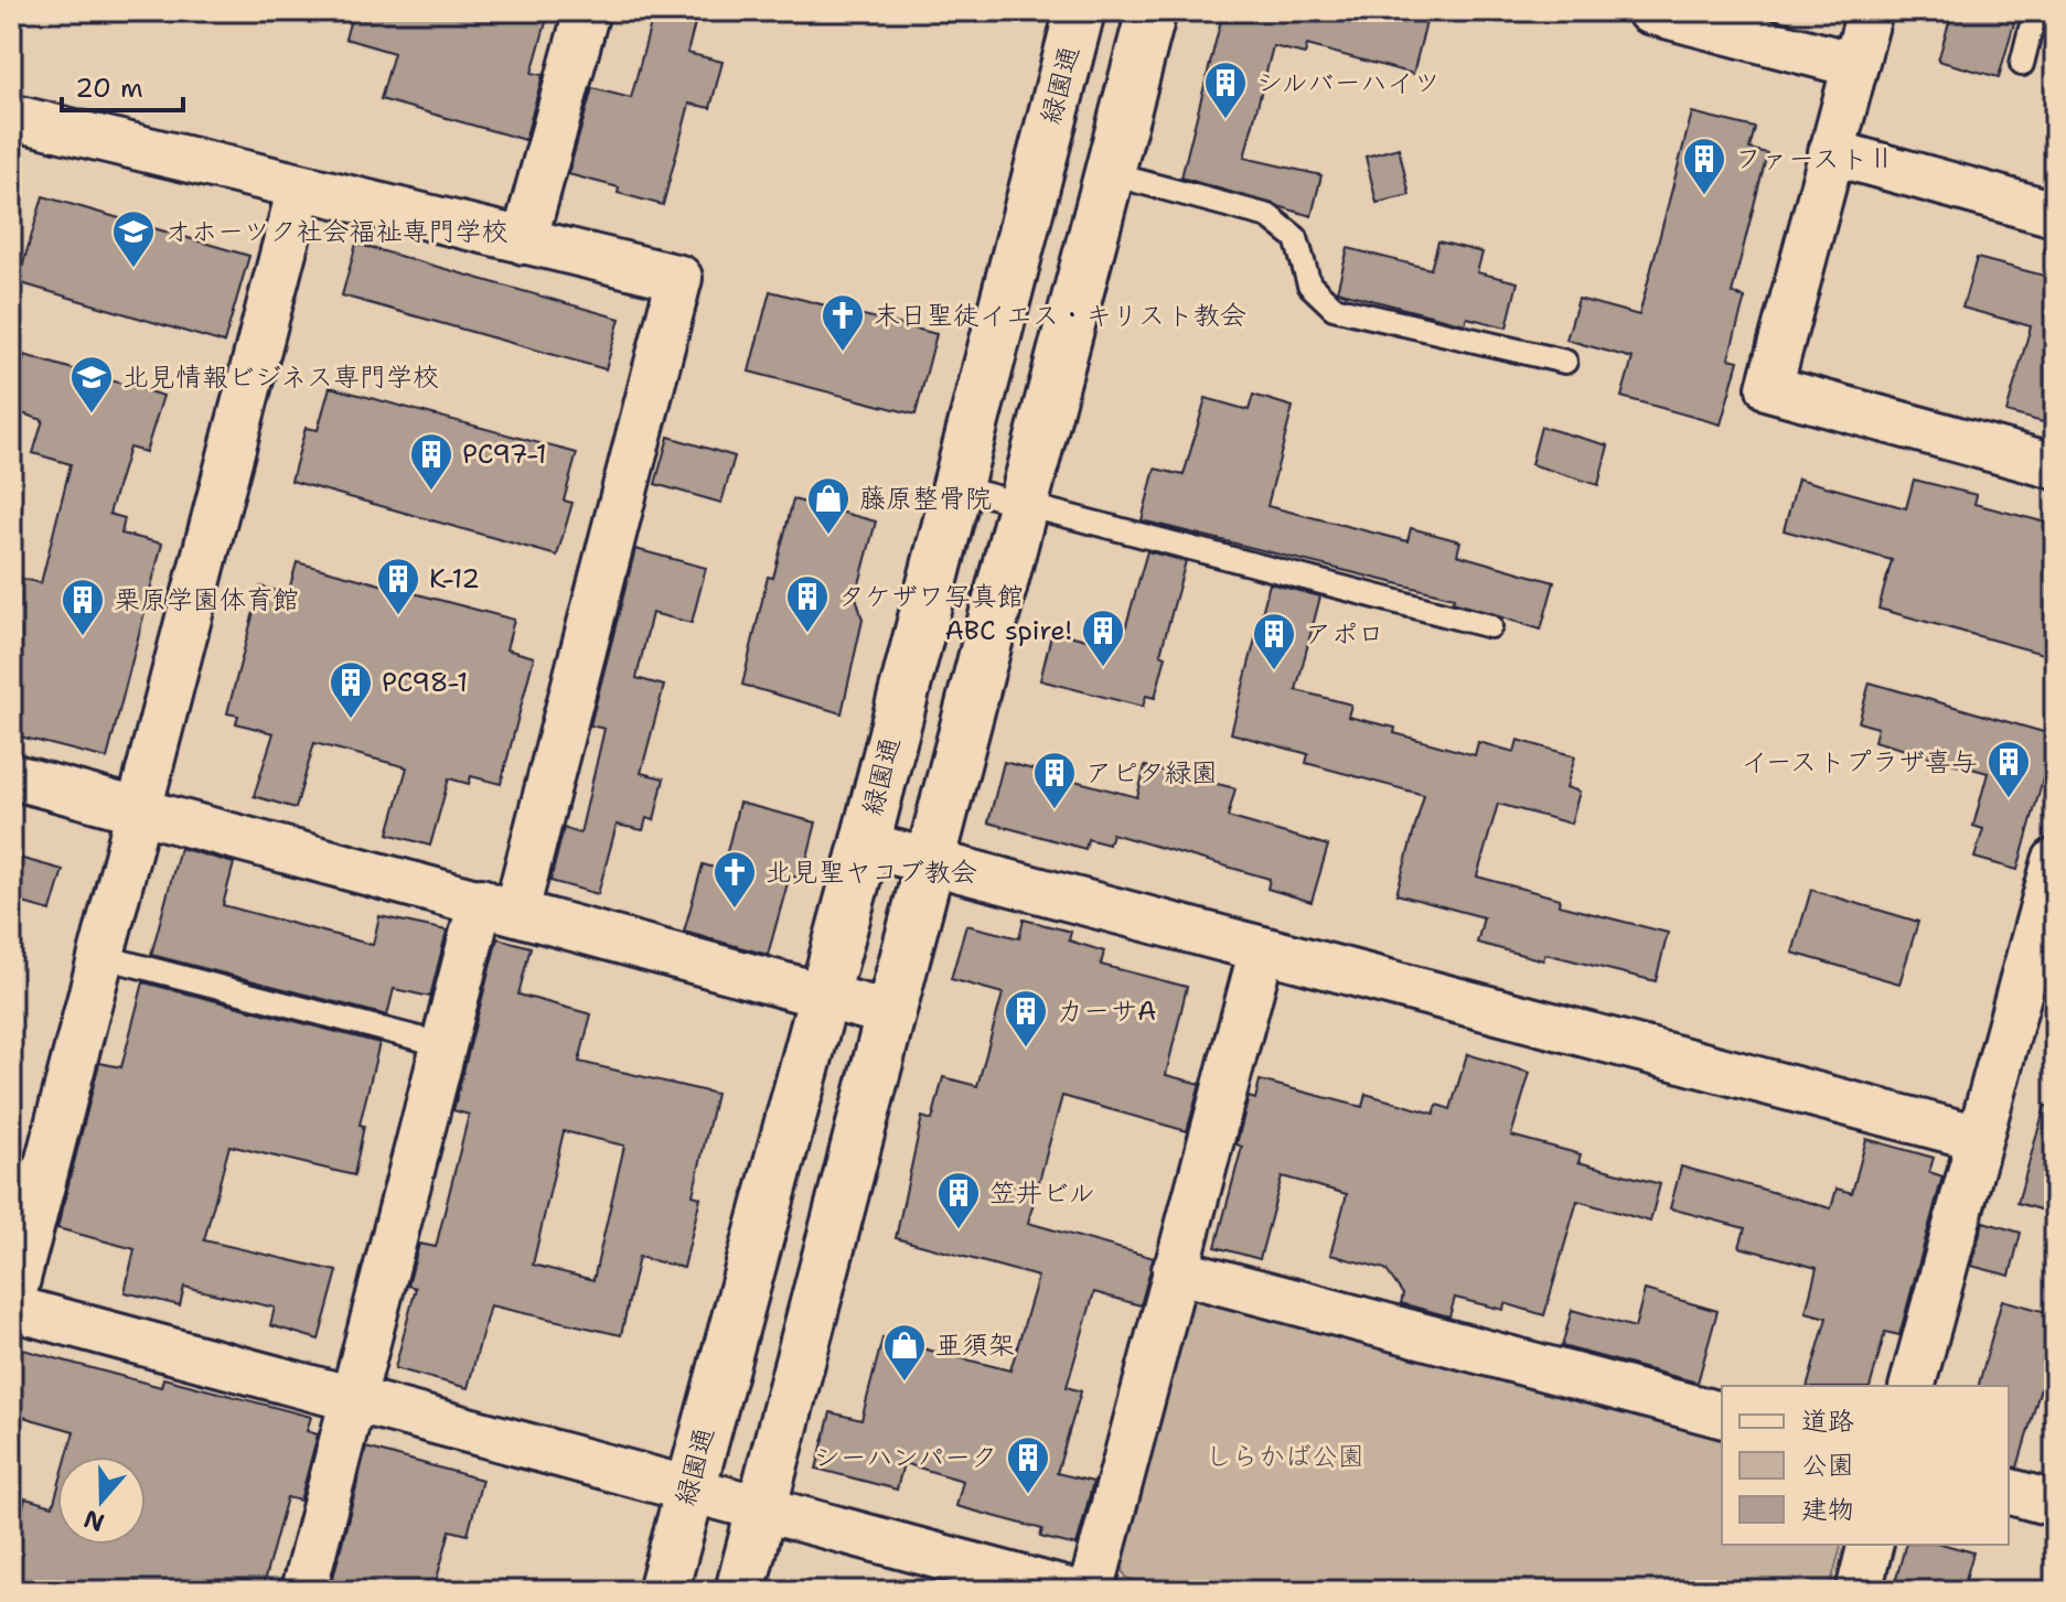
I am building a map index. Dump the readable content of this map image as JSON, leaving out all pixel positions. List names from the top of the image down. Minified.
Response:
{"streets":{"street":["緑園通"]},"parks":["しらかば公園"],"places":{"building":["シルバーハイツ","ファーストⅡ","PC97-1","K-12","タケザワ写真館","栗原学園体育館","ABC spire!","アポロ","PC98-1","イーストプラザ喜与","アピタ緑園","カーサA","笠井ビル","シーハンパーク"],"school or university":["オホーツク社会福祉専門学校","北見情報ビジネス専門学校"],"church":["末日聖徒イエス・キリスト教会","北見聖ヤコブ教会"],"shop":["藤原整骨院","亜須架"]},"legend":["道路","公園","建物"],"scale_bar":"20 m","north":"bottom"}
